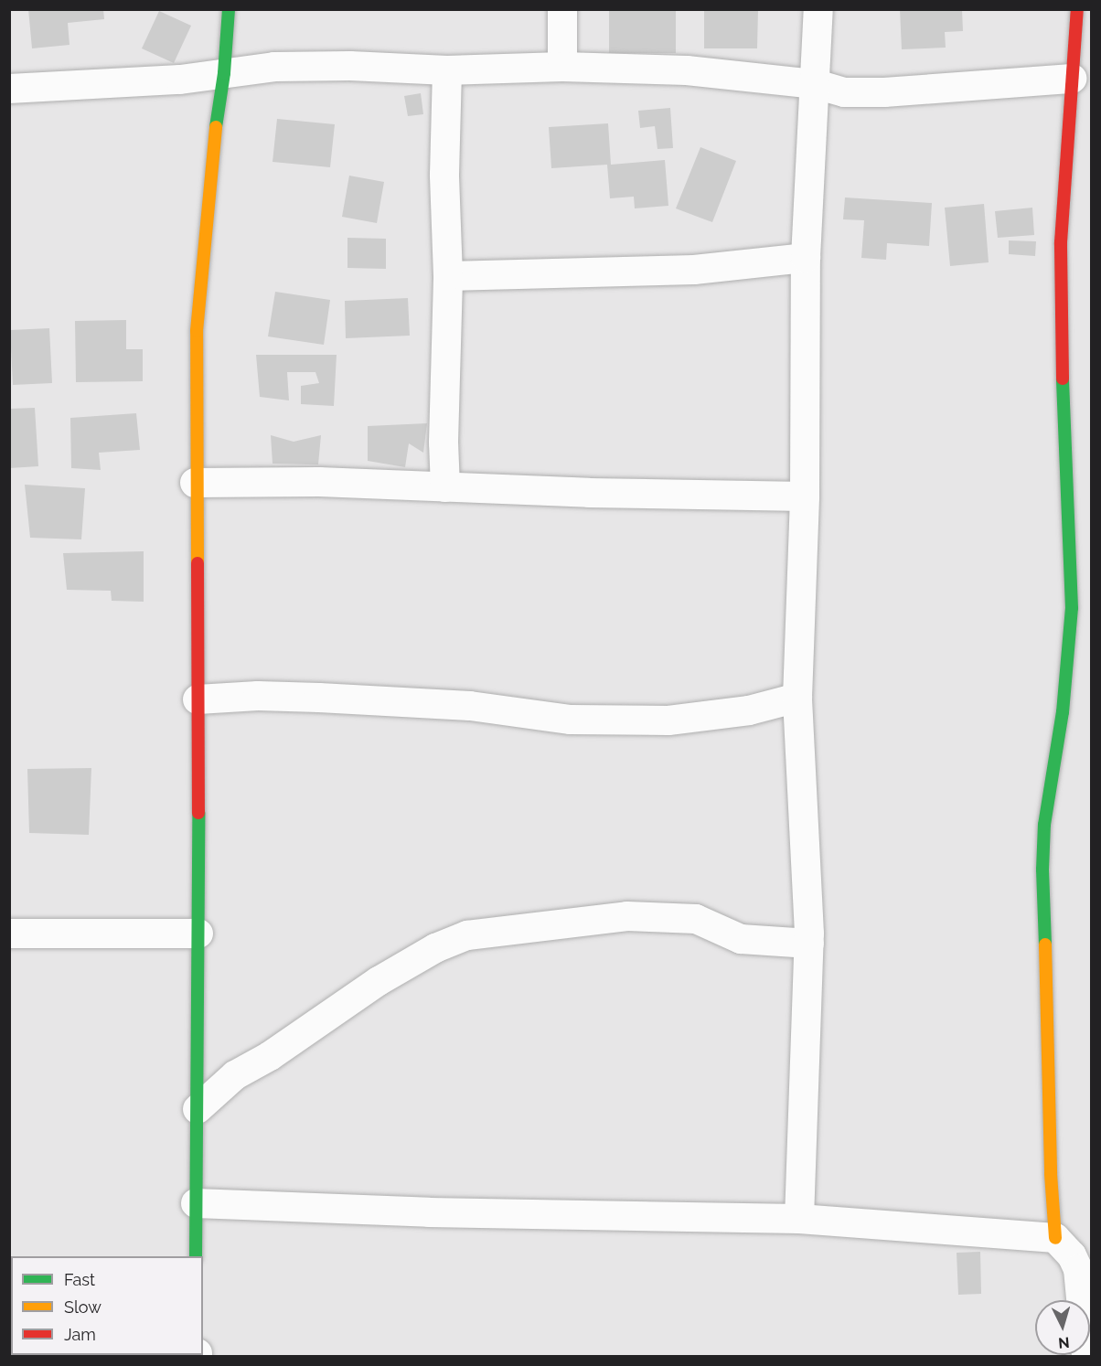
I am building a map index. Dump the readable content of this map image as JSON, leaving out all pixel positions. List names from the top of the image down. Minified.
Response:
{"legend":["Fast","Slow","Jam"],"north":"bottom"}
